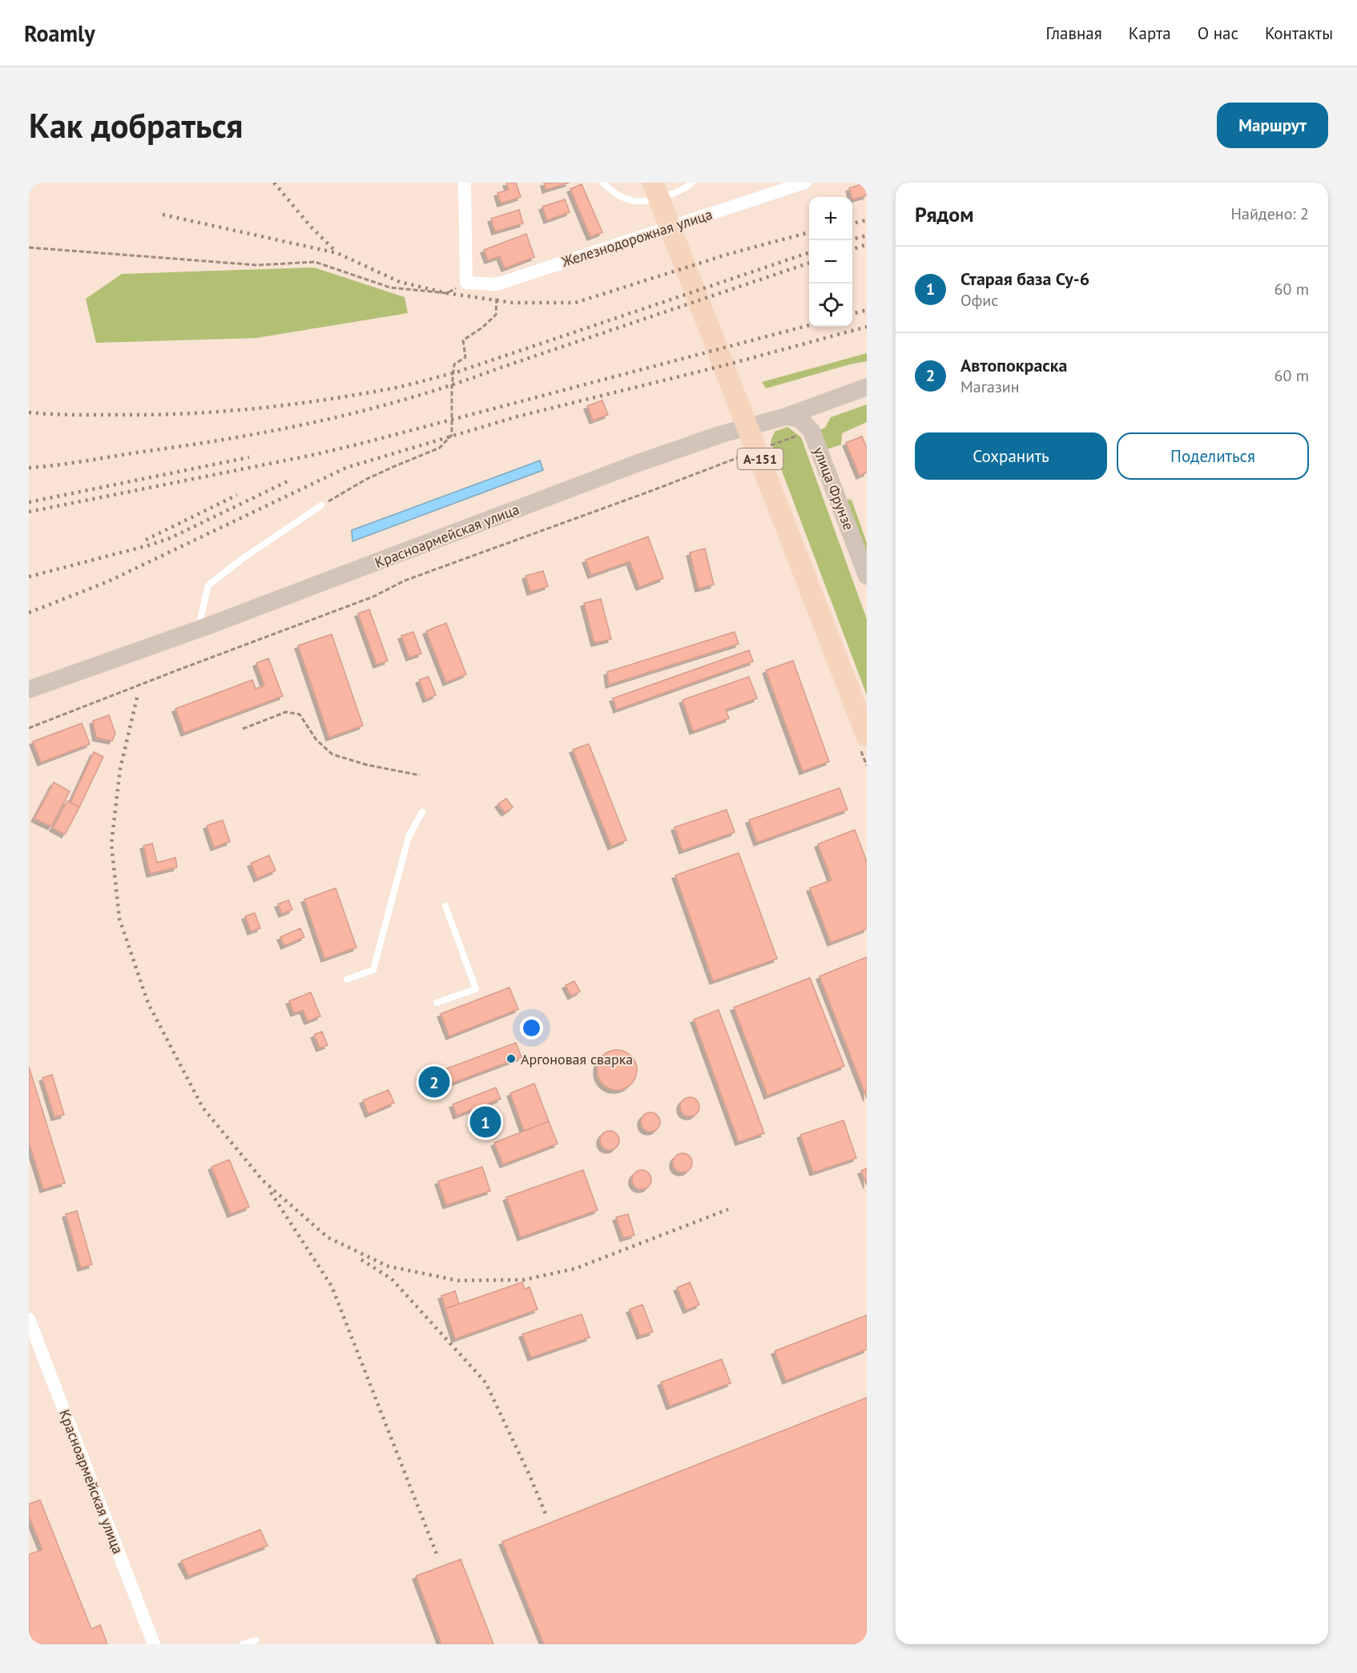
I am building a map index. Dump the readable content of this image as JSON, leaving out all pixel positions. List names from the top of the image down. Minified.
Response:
{"streets":{"highway":["А-151"],"main road":["улица Фрунзе","Красноармейская улица"],"street":["Железнодорожная улица"]},"crossings":[["улица Фрунзе","Красноармейская улица"]],"places":["Аргоновая сварка"],"page":{"header":"Roamly","nav":["Главная","Карта","О нас","Контакты"],"buttons":["Маршрут",["Сохранить","Поделиться"]],"title":"Как добраться","heading":["Рядом","Найдено: 2"],"map_buttons":["+","−"],"list":[{"mark":"1","name":"Старая база Су-6","note":"Офис","value":"60 m"},{"mark":"2","name":"Автопокраска","note":"Магазин","value":"60 m"}],"pins":["2","1"]}}
